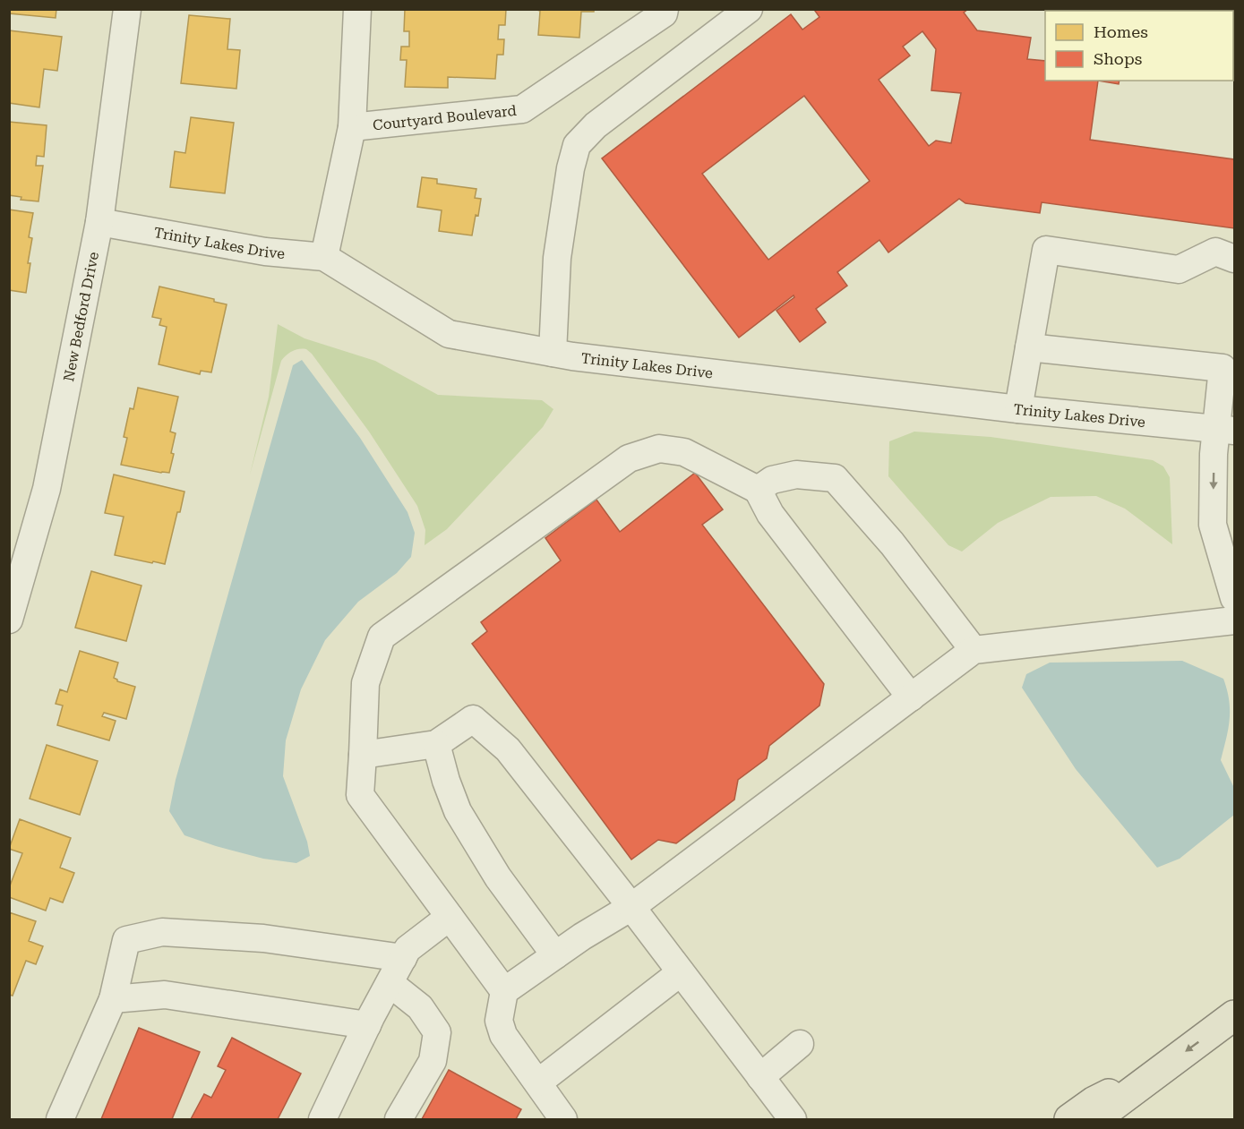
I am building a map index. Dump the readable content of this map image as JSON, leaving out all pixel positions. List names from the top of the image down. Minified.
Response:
{"streets":{"street":["Courtyard Boulevard","Trinity Lakes Drive","New Bedford Drive"]},"crossings":[["Courtyard Boulevard","Trinity Lakes Drive"],["Trinity Lakes Drive","New Bedford Drive"]],"legend":["Homes","Shops"]}
